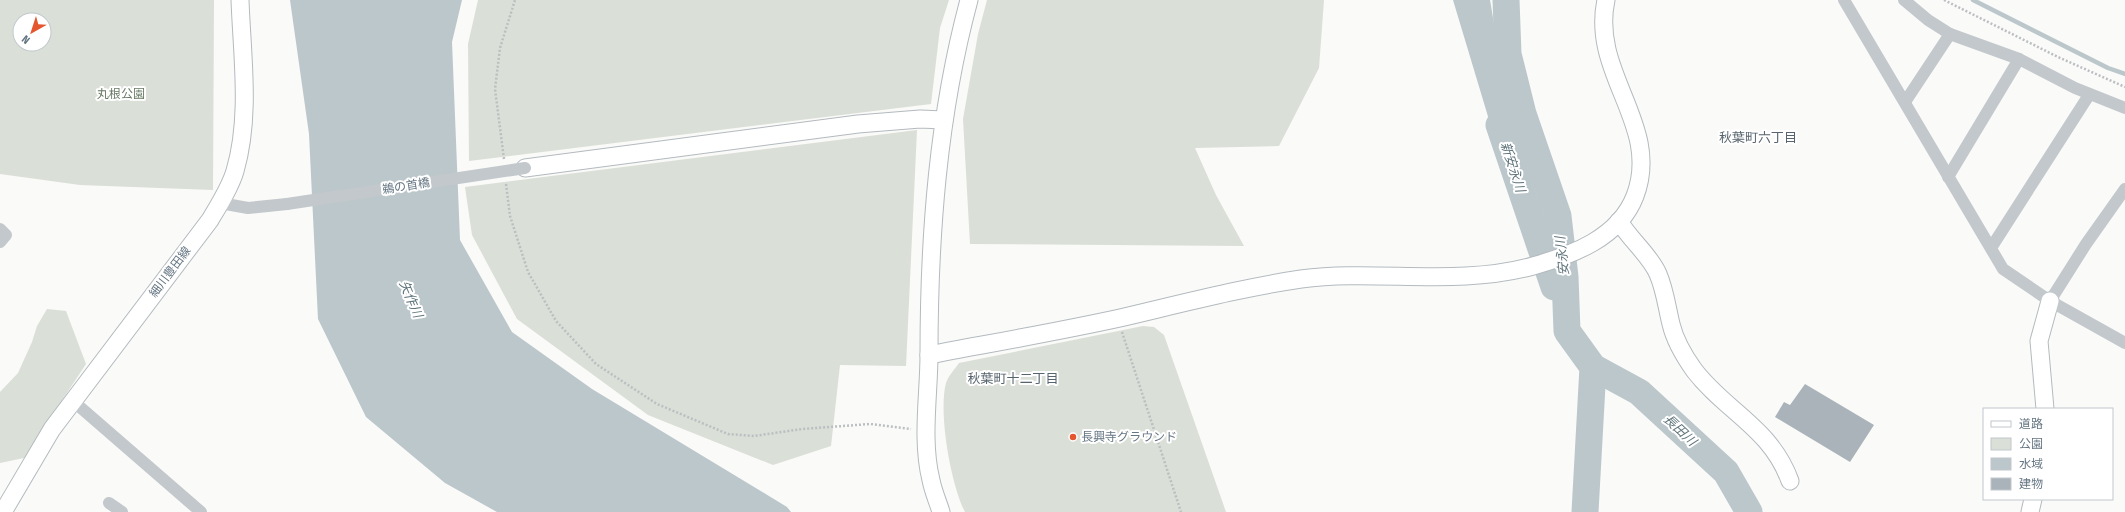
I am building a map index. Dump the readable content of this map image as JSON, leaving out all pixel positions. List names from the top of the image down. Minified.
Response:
{"streets":{"street":["鵜の首橋","細川豊田線"]},"crossings":[["鵜の首橋","細川豊田線"]],"districts":["秋葉町六丁目","秋葉町十二丁目"],"water":["新安永川","安永川","矢作川","長田川"],"parks":["丸根公園"],"places":["長興寺グラウンド"],"legend":["道路","公園","水域","建物"],"north":"bottom left"}
